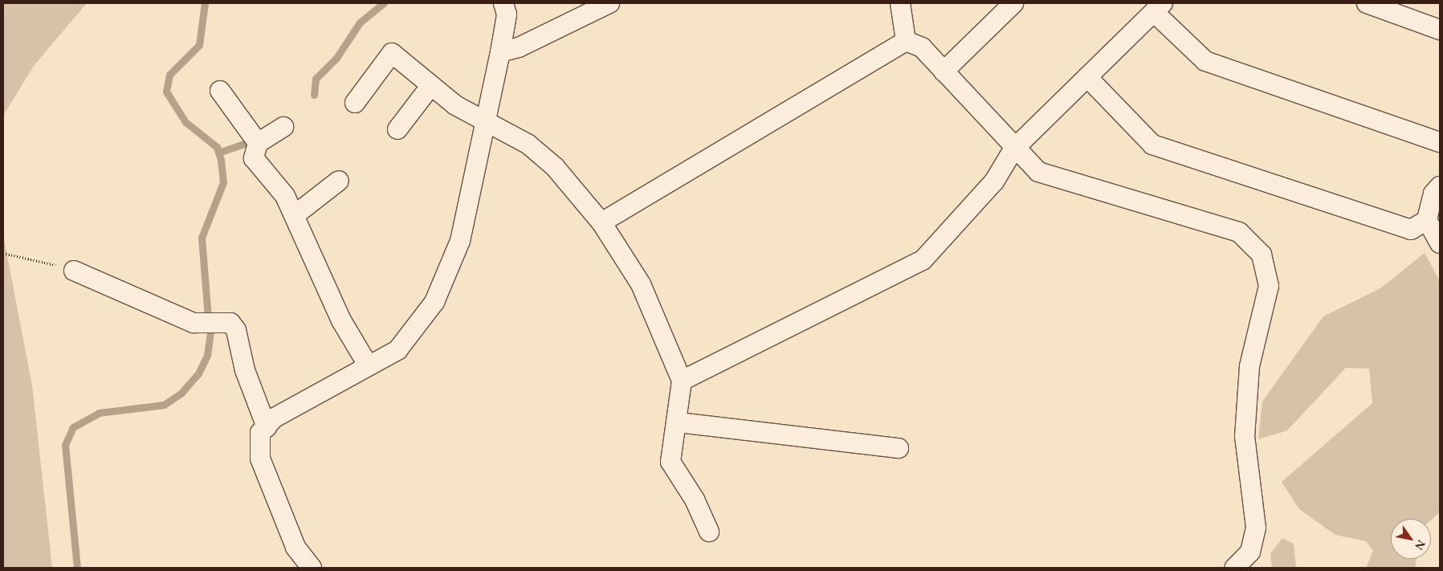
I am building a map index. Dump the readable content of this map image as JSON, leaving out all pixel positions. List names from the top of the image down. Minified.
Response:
{"north":"bottom right"}
